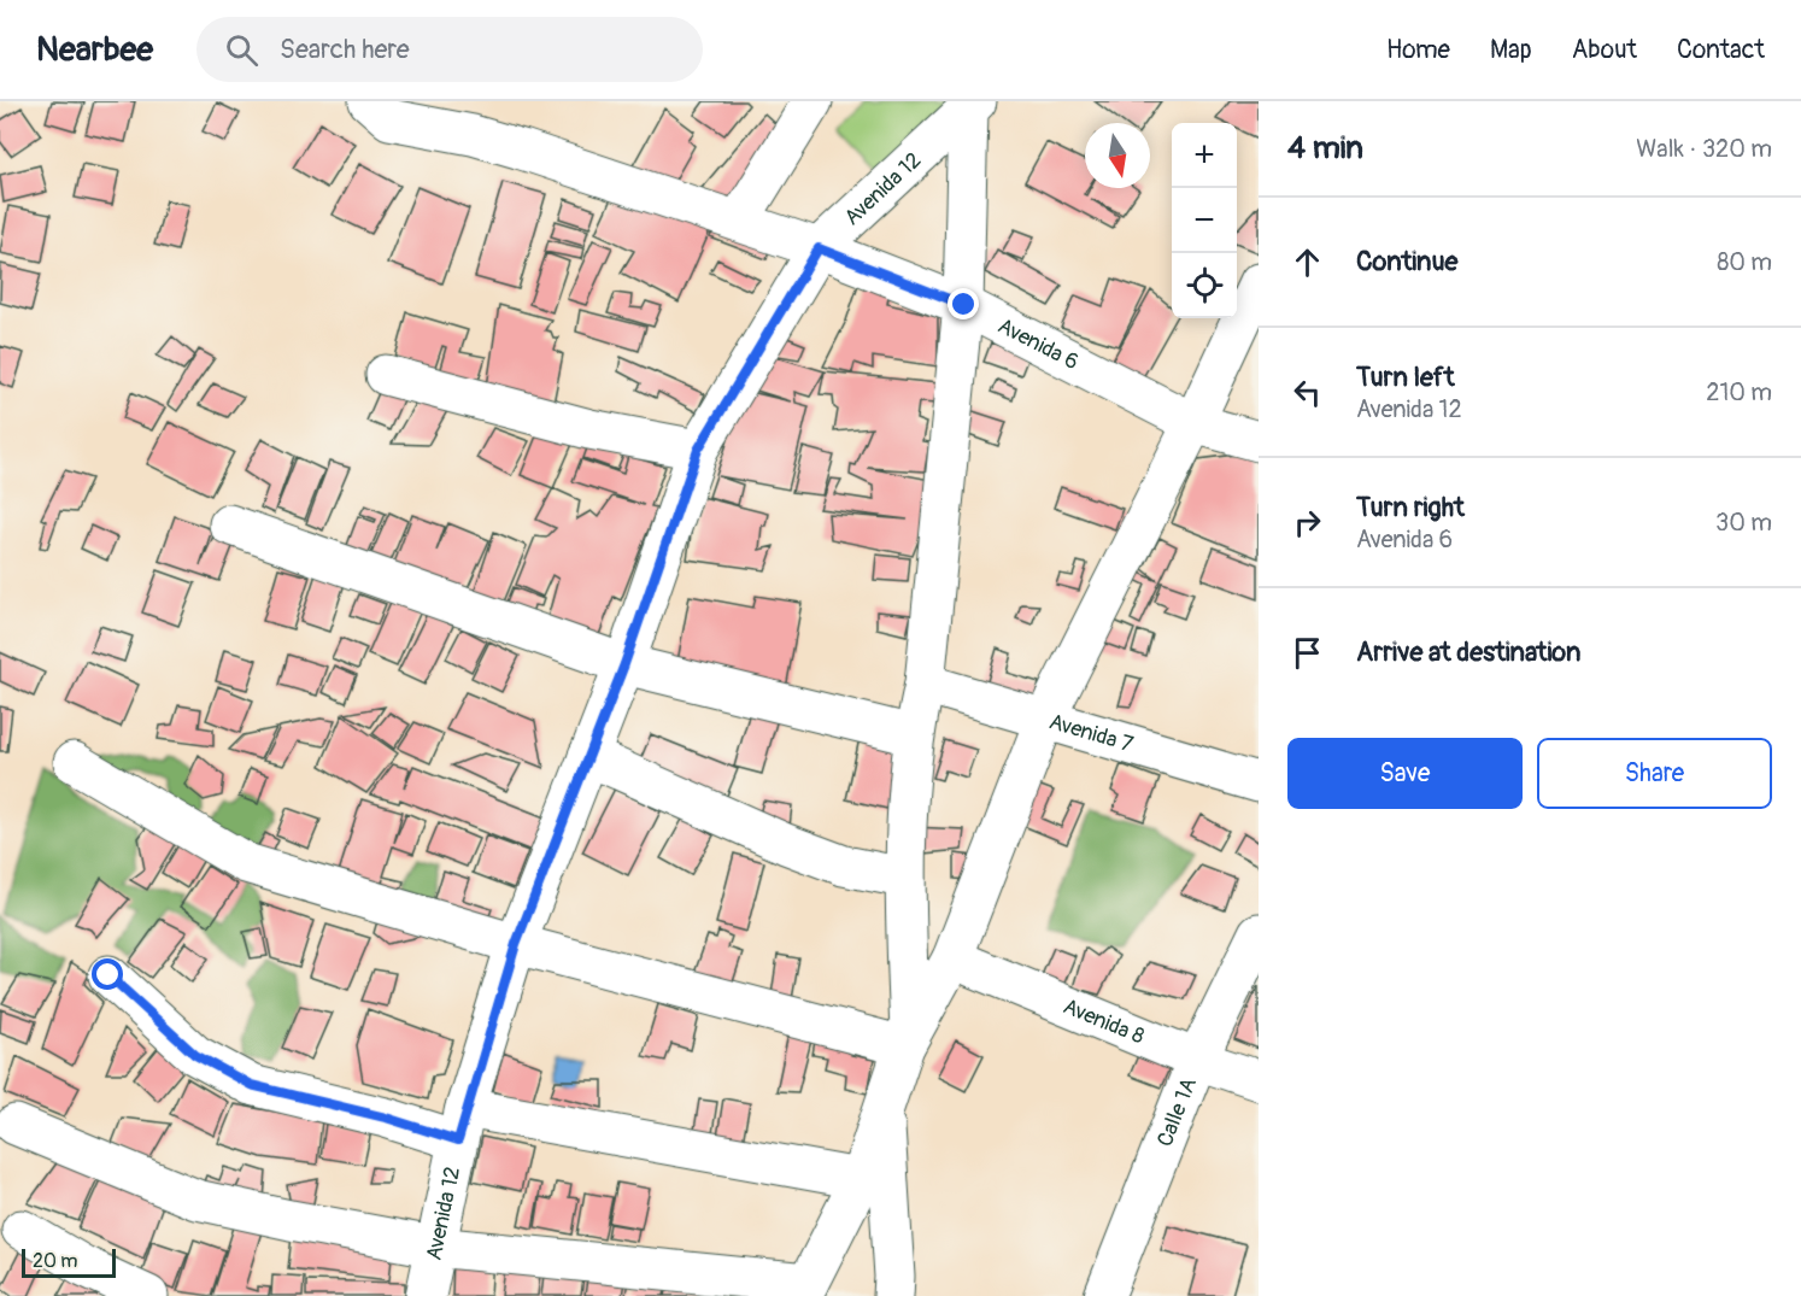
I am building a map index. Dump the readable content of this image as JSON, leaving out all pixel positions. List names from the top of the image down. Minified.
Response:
{"streets":{"street":["Avenida 12","Avenida 6","Avenida 7","Avenida 8","Calle 1A"]},"crossings":[["Avenida 12","Avenida 6"],["Avenida 8","Calle 1A"]],"scale_bar":"20 m","north":"bottom","page":{"header":"Nearbee","search":"Search here","nav":["Home","Map","About","Contact"],"heading":["4 min","Walk · 320 m"],"map_buttons":["+","−"],"list":[["Continue","80 m"],["Turn left","Avenida 12","210 m"],["Turn right","Avenida 6","30 m"],"Arrive at destination"],"buttons":["Save","Share"],"scale":"20 m"}}
